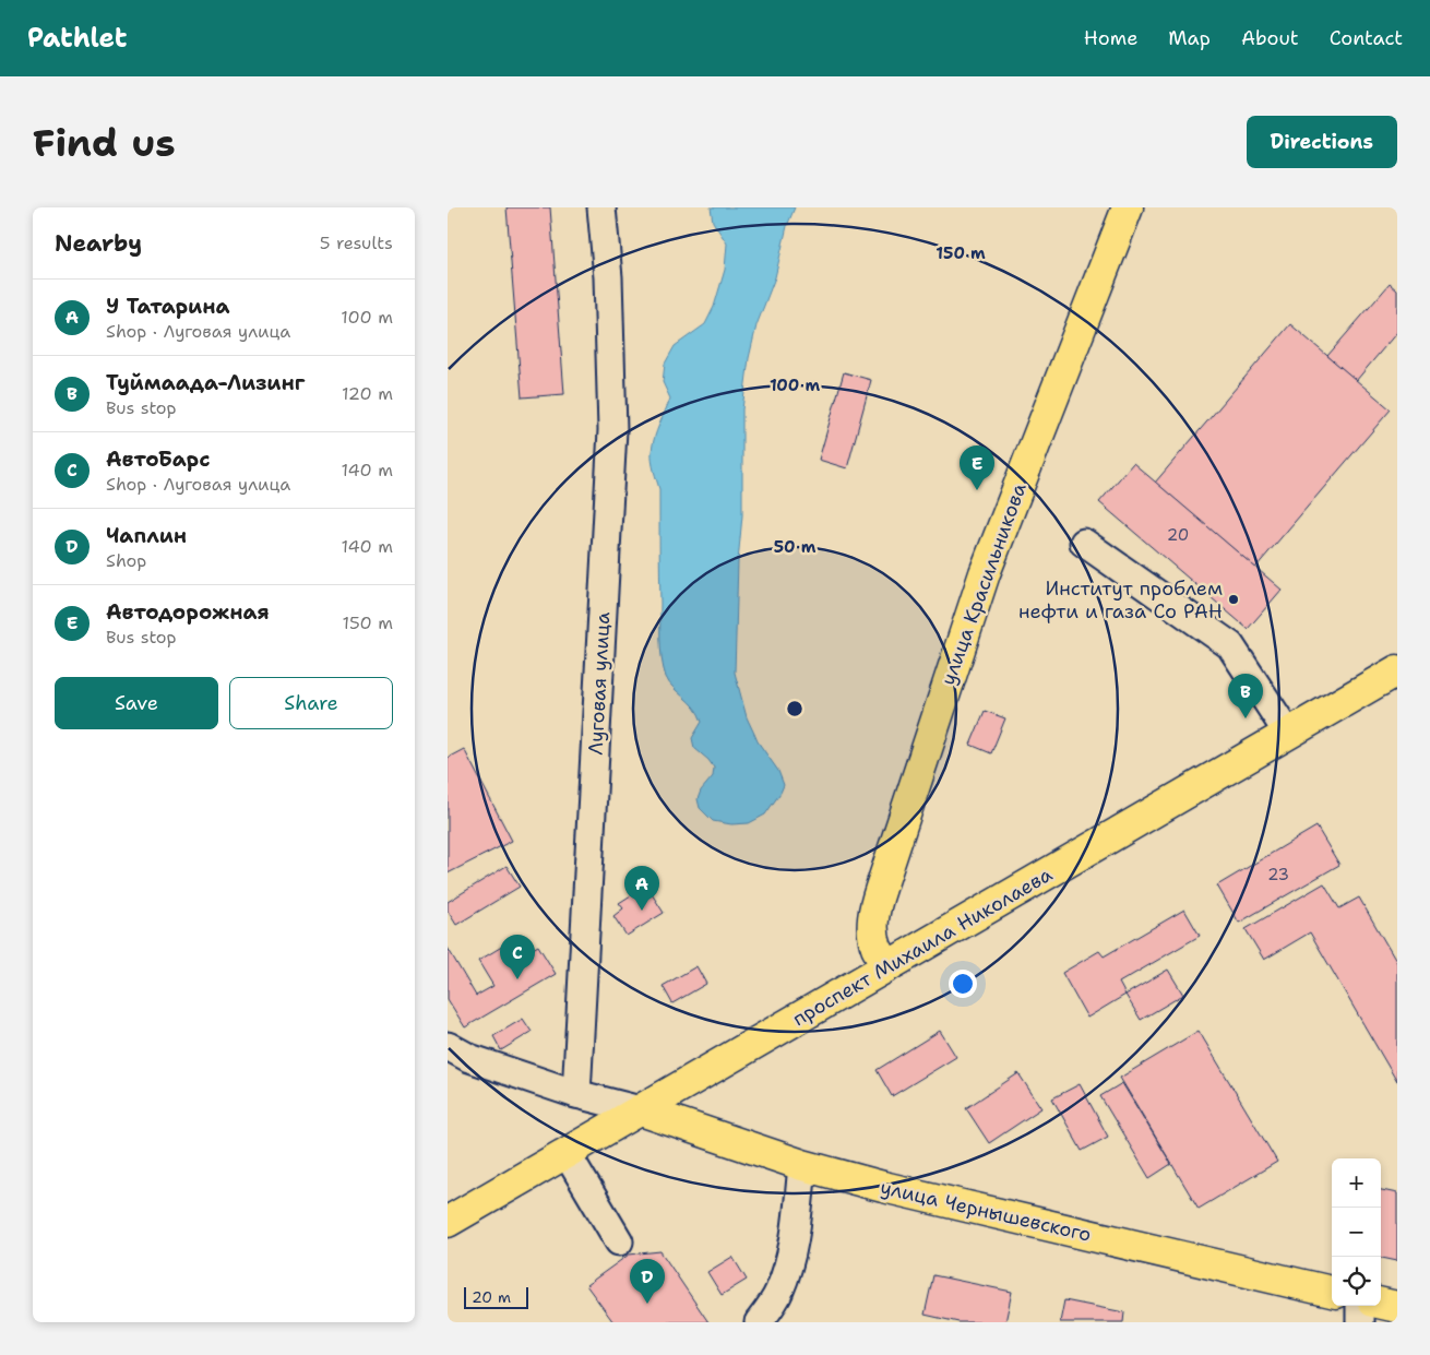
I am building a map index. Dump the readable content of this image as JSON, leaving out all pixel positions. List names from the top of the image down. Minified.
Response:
{"streets":{"main road":["улица Красильникова","проспект Михаила Николаева","улица Чернышевского"],"street":["Луговая улица"]},"crossings":[["улица Красильникова","проспект Михаила Николаева"],["проспект Михаила Николаева","улица Чернышевского"]],"places":["Институт проблем нефти и газа Со РАН"],"house_numbers":["20","23"],"scale_bar":"20 m","page":{"header":"Pathlet","nav":["Home","Map","About","Contact"],"buttons":["Directions",["Save","Share"]],"title":"Find us","heading":["Nearby","5 results"],"list":[{"mark":"A","name":"У Татарина","note":"Shop · Луговая улица","value":"100 m"},{"mark":"B","name":"Туймаада-Лизинг","note":"Bus stop","value":"120 m"},{"mark":"C","name":"АвтоБарс","note":"Shop · Луговая улица","value":"140 m"},{"mark":"D","name":"Чаплин","note":"Shop","value":"140 m"},{"mark":"E","name":"Автодорожная","note":"Bus stop","value":"150 m"}],"pins":["E","B","A","C","D"],"map_buttons":["+","−"],"scale":"20 m"},"rings":["150 m","100 m","50 m"]}
